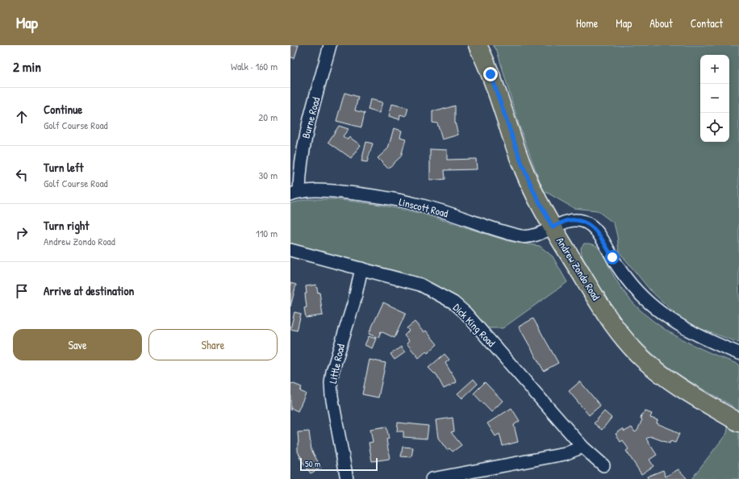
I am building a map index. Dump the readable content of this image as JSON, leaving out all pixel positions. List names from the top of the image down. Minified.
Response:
{"streets":{"main road":["Andrew Zondo Road"],"street":["Burne Road","Linscott Road","Dick King Road","Little Road"]},"crossings":[["Burne Road","Linscott Road"],["Linscott Road","Andrew Zondo Road"],["Dick King Road","Little Road"]],"scale_bar":"50 m","page":{"header":"Map","nav":["Home","Map","About","Contact"],"heading":["2 min","Walk · 160 m"],"map_buttons":["+","−"],"list":[["Continue","Golf Course Road","20 m"],["Turn left","Golf Course Road","30 m"],["Turn right","Andrew Zondo Road","110 m"],"Arrive at destination"],"buttons":["Save","Share"],"scale":"50 m"}}
